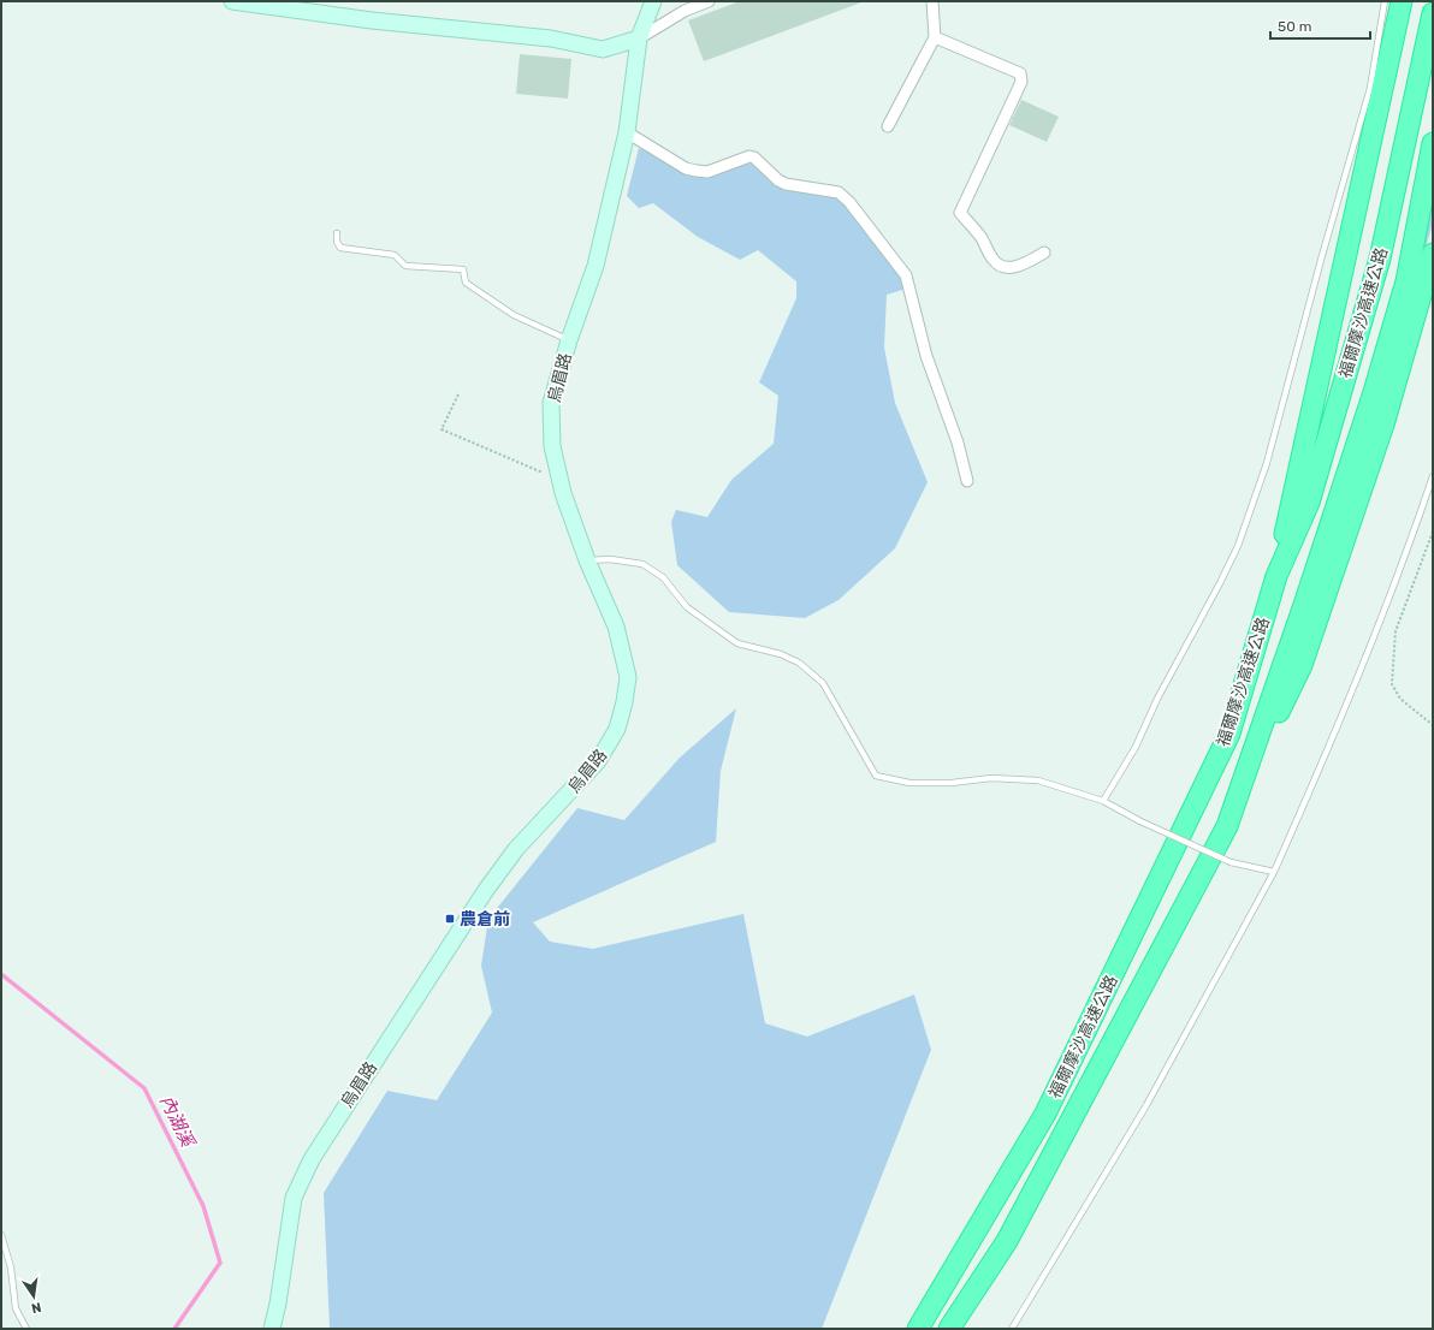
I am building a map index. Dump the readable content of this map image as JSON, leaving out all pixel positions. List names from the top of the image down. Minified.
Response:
{"streets":{"highway":["福爾摩沙高速公路"],"main road":["烏眉路"]},"water":["內湖溪"],"places":{"transit":["農倉前"]},"scale_bar":"50 m","north":"bottom"}
